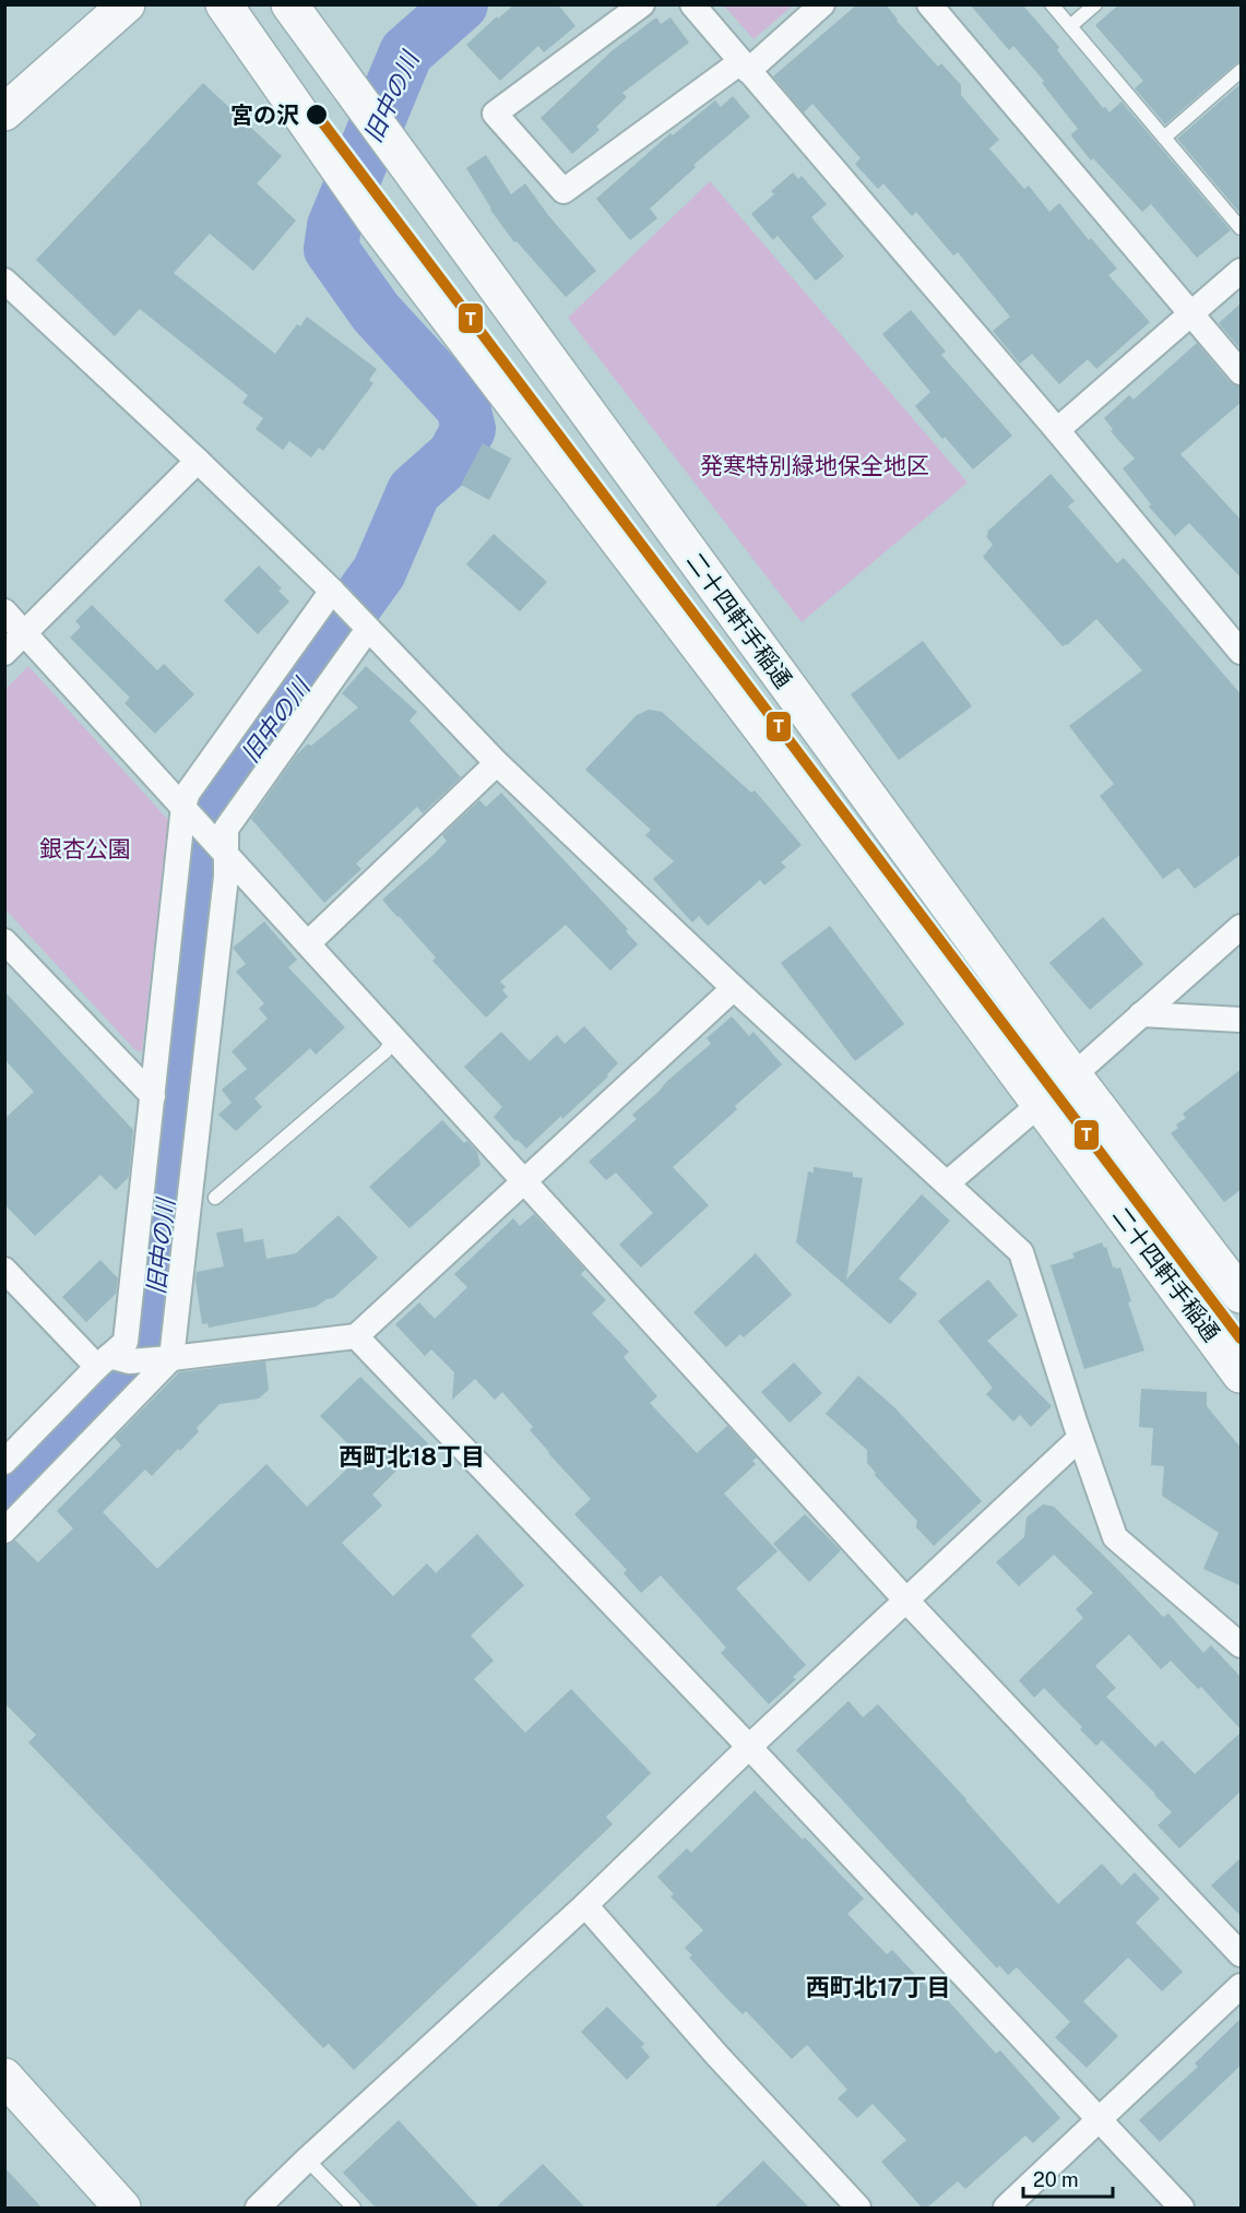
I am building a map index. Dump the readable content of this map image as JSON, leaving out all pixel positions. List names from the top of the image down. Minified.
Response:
{"streets":{"street":["二十四軒手稲通"]},"districts":["西町北18丁目","西町北17丁目"],"water":["旧中の川"],"parks":["発寒特別緑地保全地区","銀杏公園"],"places":["宮の沢"],"lines":["transit line T"],"scale_bar":"20 m"}
